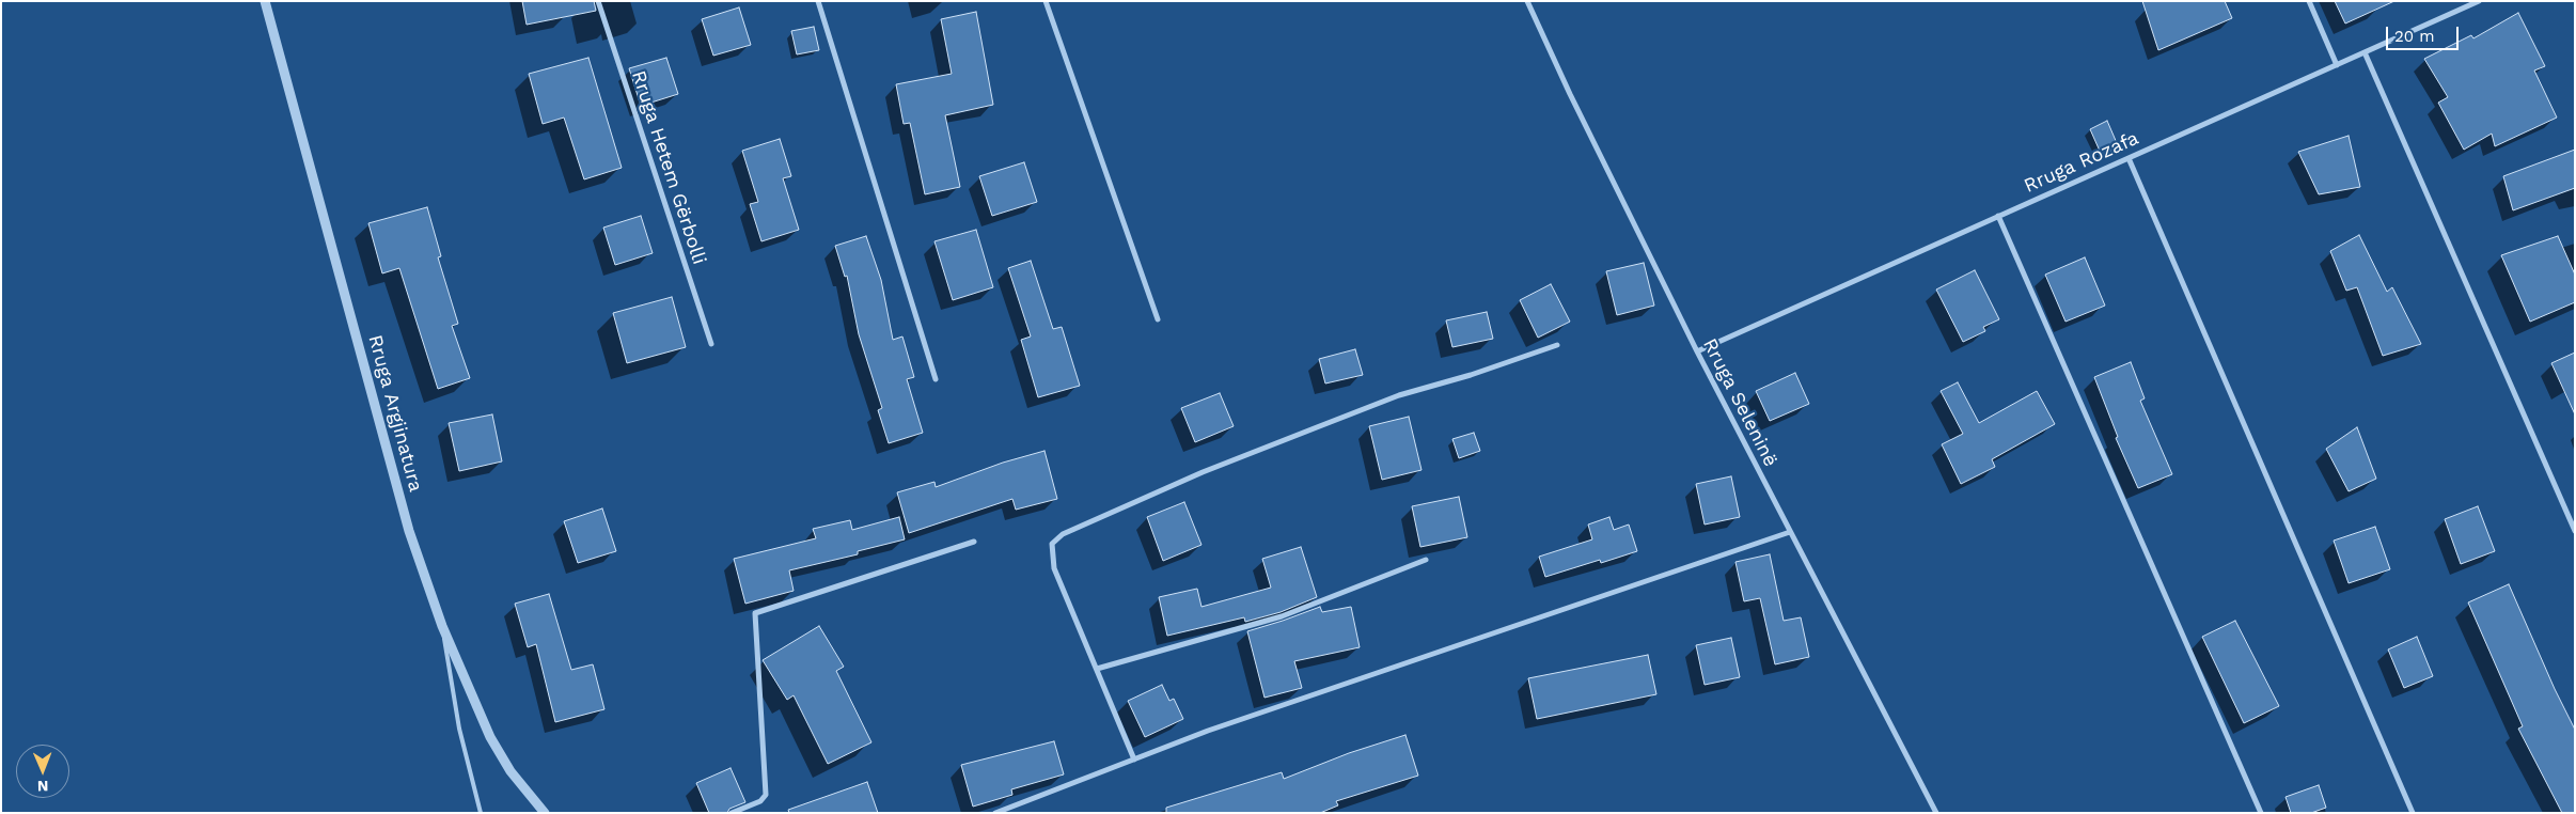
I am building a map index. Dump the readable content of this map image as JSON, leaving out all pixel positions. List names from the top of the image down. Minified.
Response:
{"streets":{"street":["Rruga Rozafa","Rruga Hetem Gërbolli","Rruga Seleninë","Rruga Argjinatura"]},"crossings":[["Rruga Rozafa","Rruga Seleninë"]],"scale_bar":"20 m","north":"bottom"}
